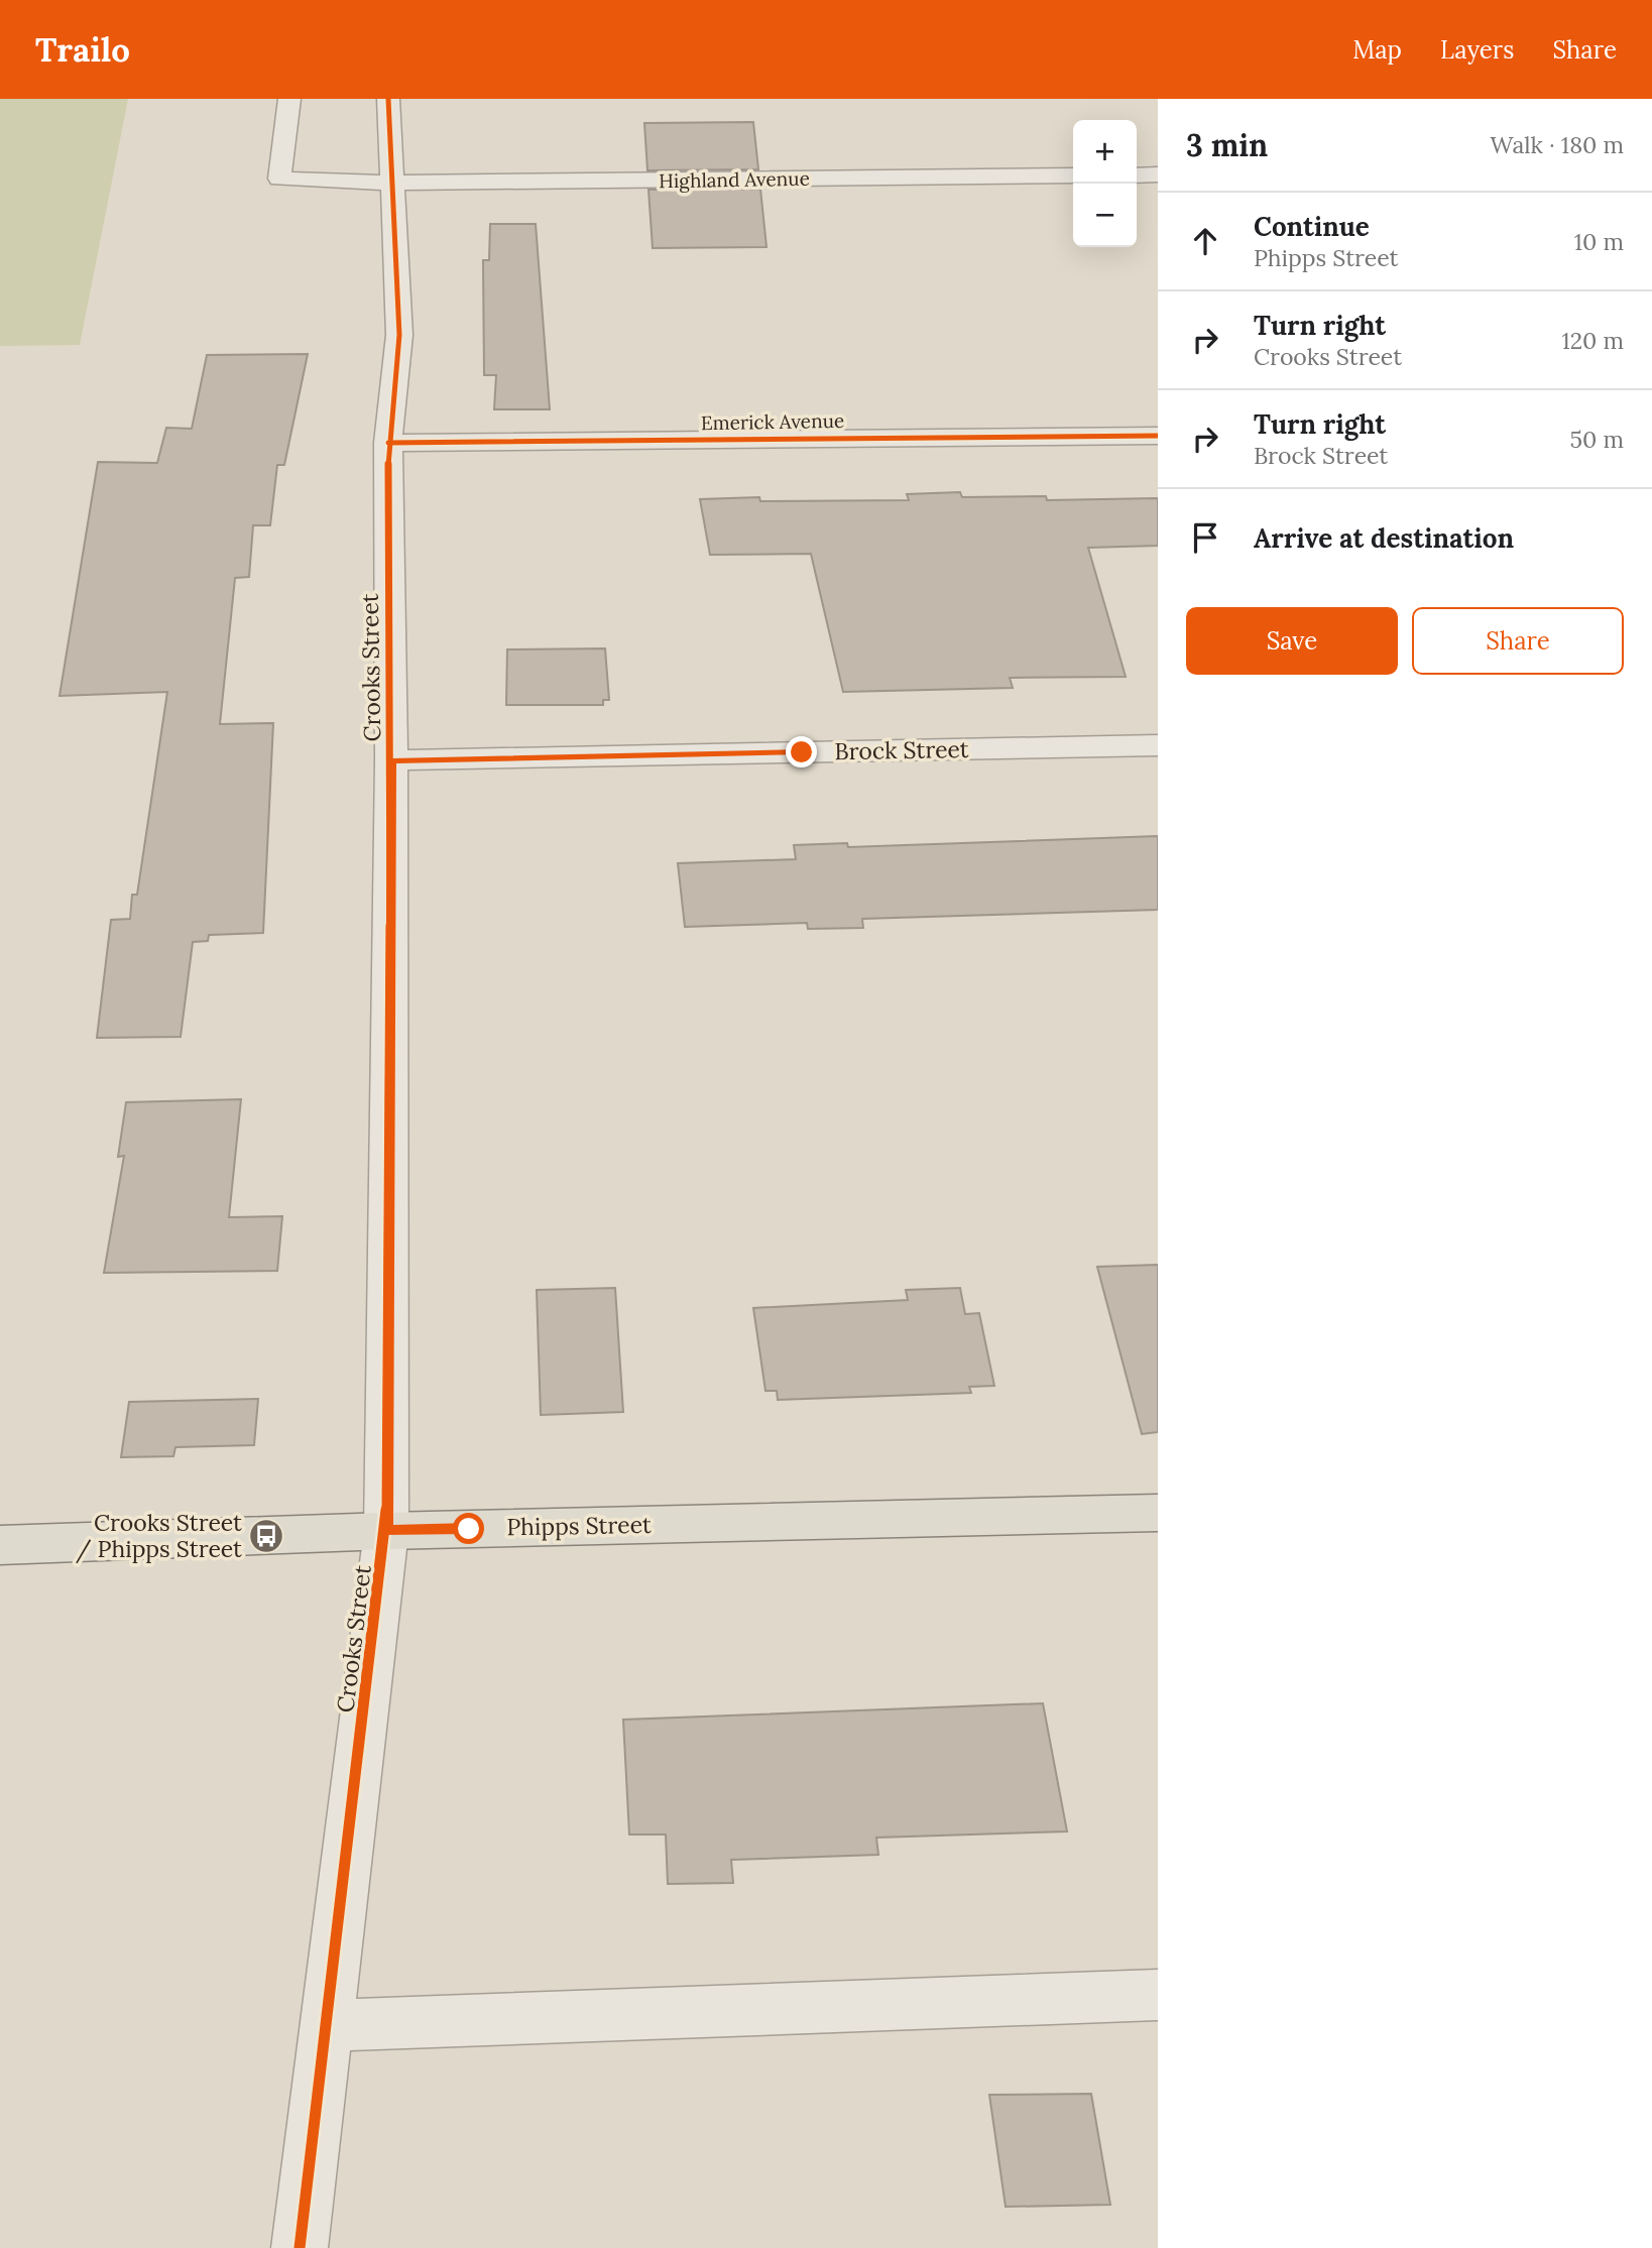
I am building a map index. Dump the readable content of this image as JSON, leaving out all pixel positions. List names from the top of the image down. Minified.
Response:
{"streets":{"main road":["Phipps Street"],"street":["Highland Avenue","Emerick Avenue","Crooks Street","Brock Street"]},"crossings":[["Highland Avenue","Crooks Street"],["Emerick Avenue","Crooks Street"],["Crooks Street","Brock Street"],["Crooks Street","Phipps Street"]],"places":{"bus stop":["Crooks Street / Phipps Street"]},"page":{"header":"Trailo","nav":["Map","Layers","Share"],"heading":["3 min","Walk · 180 m"],"map_buttons":["+","−"],"list":[["Continue","Phipps Street","10 m"],["Turn right","Crooks Street","120 m"],["Turn right","Brock Street","50 m"],"Arrive at destination"],"buttons":["Save","Share"]}}
